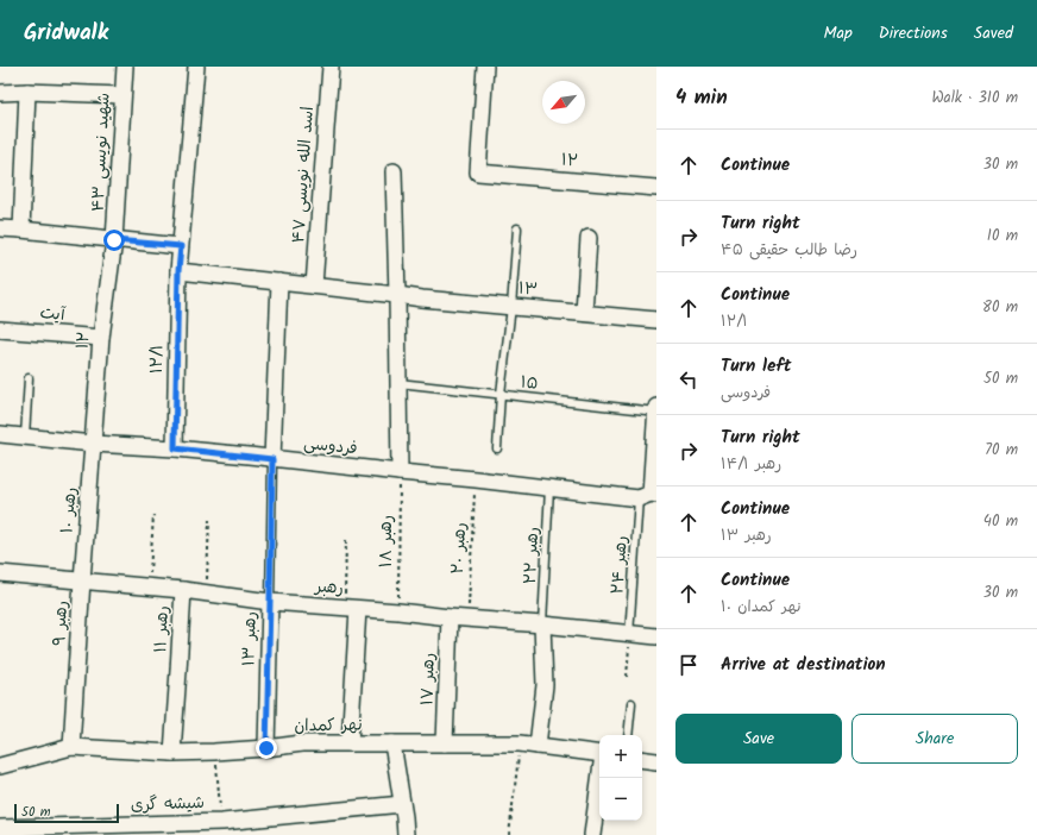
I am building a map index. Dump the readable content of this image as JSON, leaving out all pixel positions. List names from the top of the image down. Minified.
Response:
{"streets":{"street":["۴۳ شهید نویسی","۱۲","۴۷ اسد الله نویسی","۱۳","آیت","۱۲/۱","فردوسی","رهبر ۱۰","رهبر","رهبر ۹","رهبر ۱۱","رهبر ۱۳","رهبر ۱۷","نهر کمدان","شیشه گری"],"lane":["۱۵","رهبر ۲۲","رهبر ۲۴"],"path":["رهبر ۱۸","رهبر ۲۰"]},"crossings":[["۴۳ شهید نویسی","۱۲"],["۱۲","آیت"],["۱۲","فردوسی"],["۱۲","رهبر ۱۰"],["۴۷ اسد الله نویسی","۱۳"],["۱۳","۱۲/۱"],["۱۲/۱","فردوسی"],["فردوسی","رهبر ۱۰"],["فردوسی","رهبر ۱۸"],["فردوسی","رهبر ۲۰"],["فردوسی","رهبر ۲۲"],["فردوسی","رهبر ۲۴"],["رهبر ۱۰","رهبر"],["رهبر ۱۰","رهبر ۹"],["رهبر ۱۸","رهبر"],["رهبر ۲۰","رهبر"],["رهبر ۲۲","رهبر"],["رهبر ۲۴","رهبر"],["رهبر","رهبر ۹"],["رهبر","رهبر ۱۱"],["رهبر","رهبر ۱۳"],["رهبر","رهبر ۱۷"],["رهبر ۹","نهر کمدان"],["رهبر ۱۱","نهر کمدان"],["رهبر ۱۳","نهر کمدان"],["رهبر ۱۷","نهر کمدان"]],"scale_bar":"50 m","north":"bottom left","page":{"header":"Gridwalk","nav":["Map","Directions","Saved"],"heading":["4 min","Walk · 310 m"],"list":[["Continue","30 m"],["Turn right","۴۵ رضا طالب حقیقی","10 m"],["Continue","۱۲/۱","80 m"],["Turn left","فردوسی","50 m"],["Turn right","رهبر ۱۴/۱","70 m"],["Continue","رهبر ۱۳","40 m"],["Continue","نهر کمدان ۱۰","30 m"],"Arrive at destination"],"buttons":["Save","Share"],"map_buttons":["+","−"],"scale":"50 m"}}
